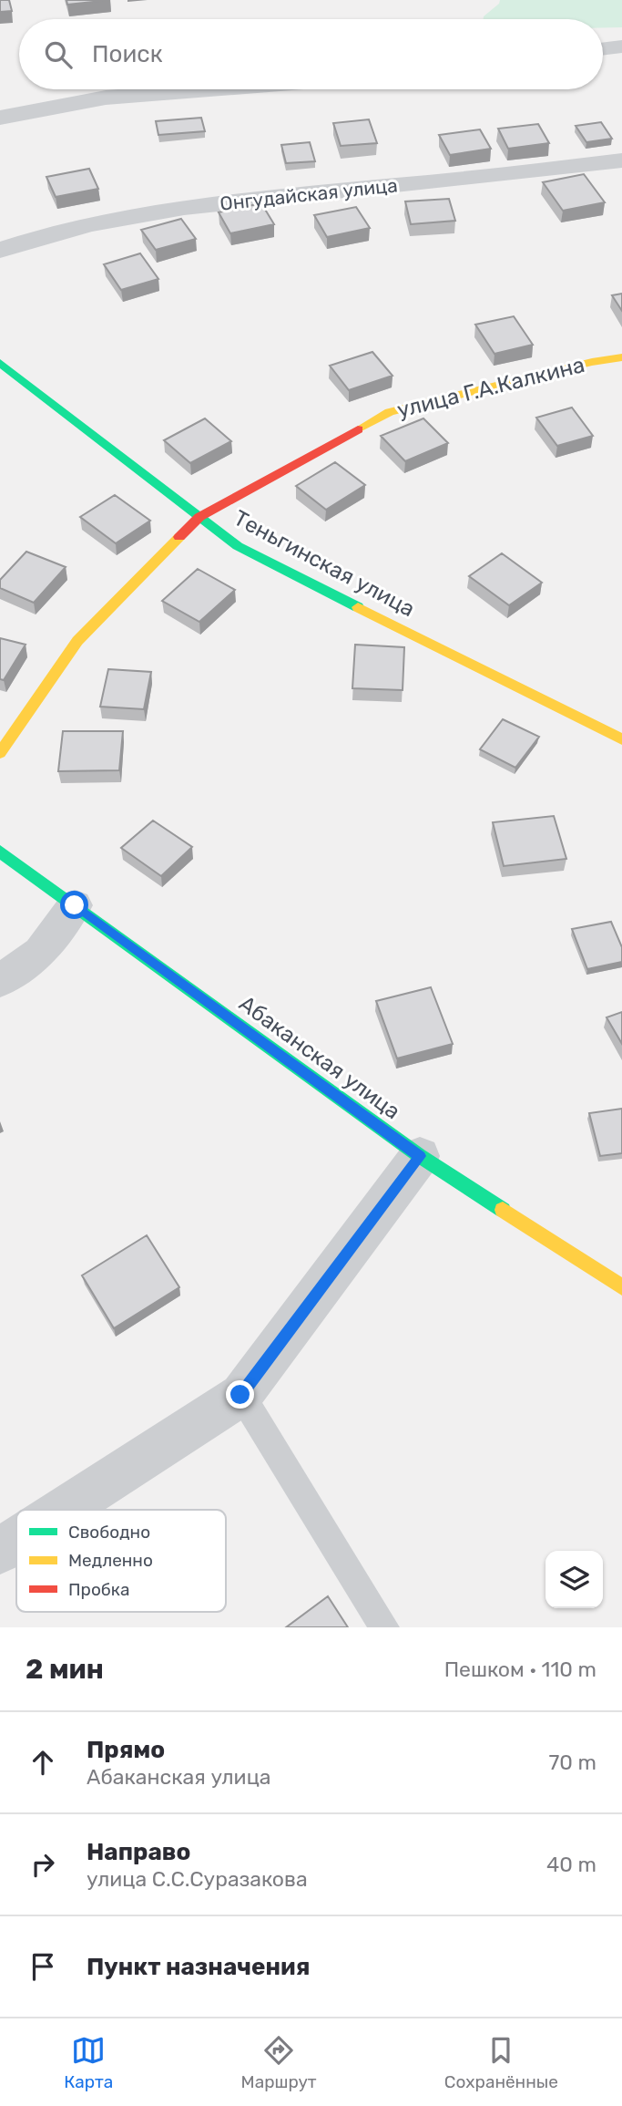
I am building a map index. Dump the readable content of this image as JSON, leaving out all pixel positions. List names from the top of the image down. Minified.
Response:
{"streets":{"street":["Онгудайская улица","улица Г.А.Калкина","Теньгинская улица","Абаканская улица"]},"crossings":[["улица Г.А.Калкина","Теньгинская улица"]],"legend":["Свободно","Медленно","Пробка"],"page":{"search":"Поиск","heading":["2 мин","Пешком · 110 m"],"list":[["Прямо","Абаканская улица","70 m"],["Направо","улица С.С.Суразакова","40 m"],"Пункт назначения"],"nav":["Карта","Маршрут","Сохранённые"]}}
